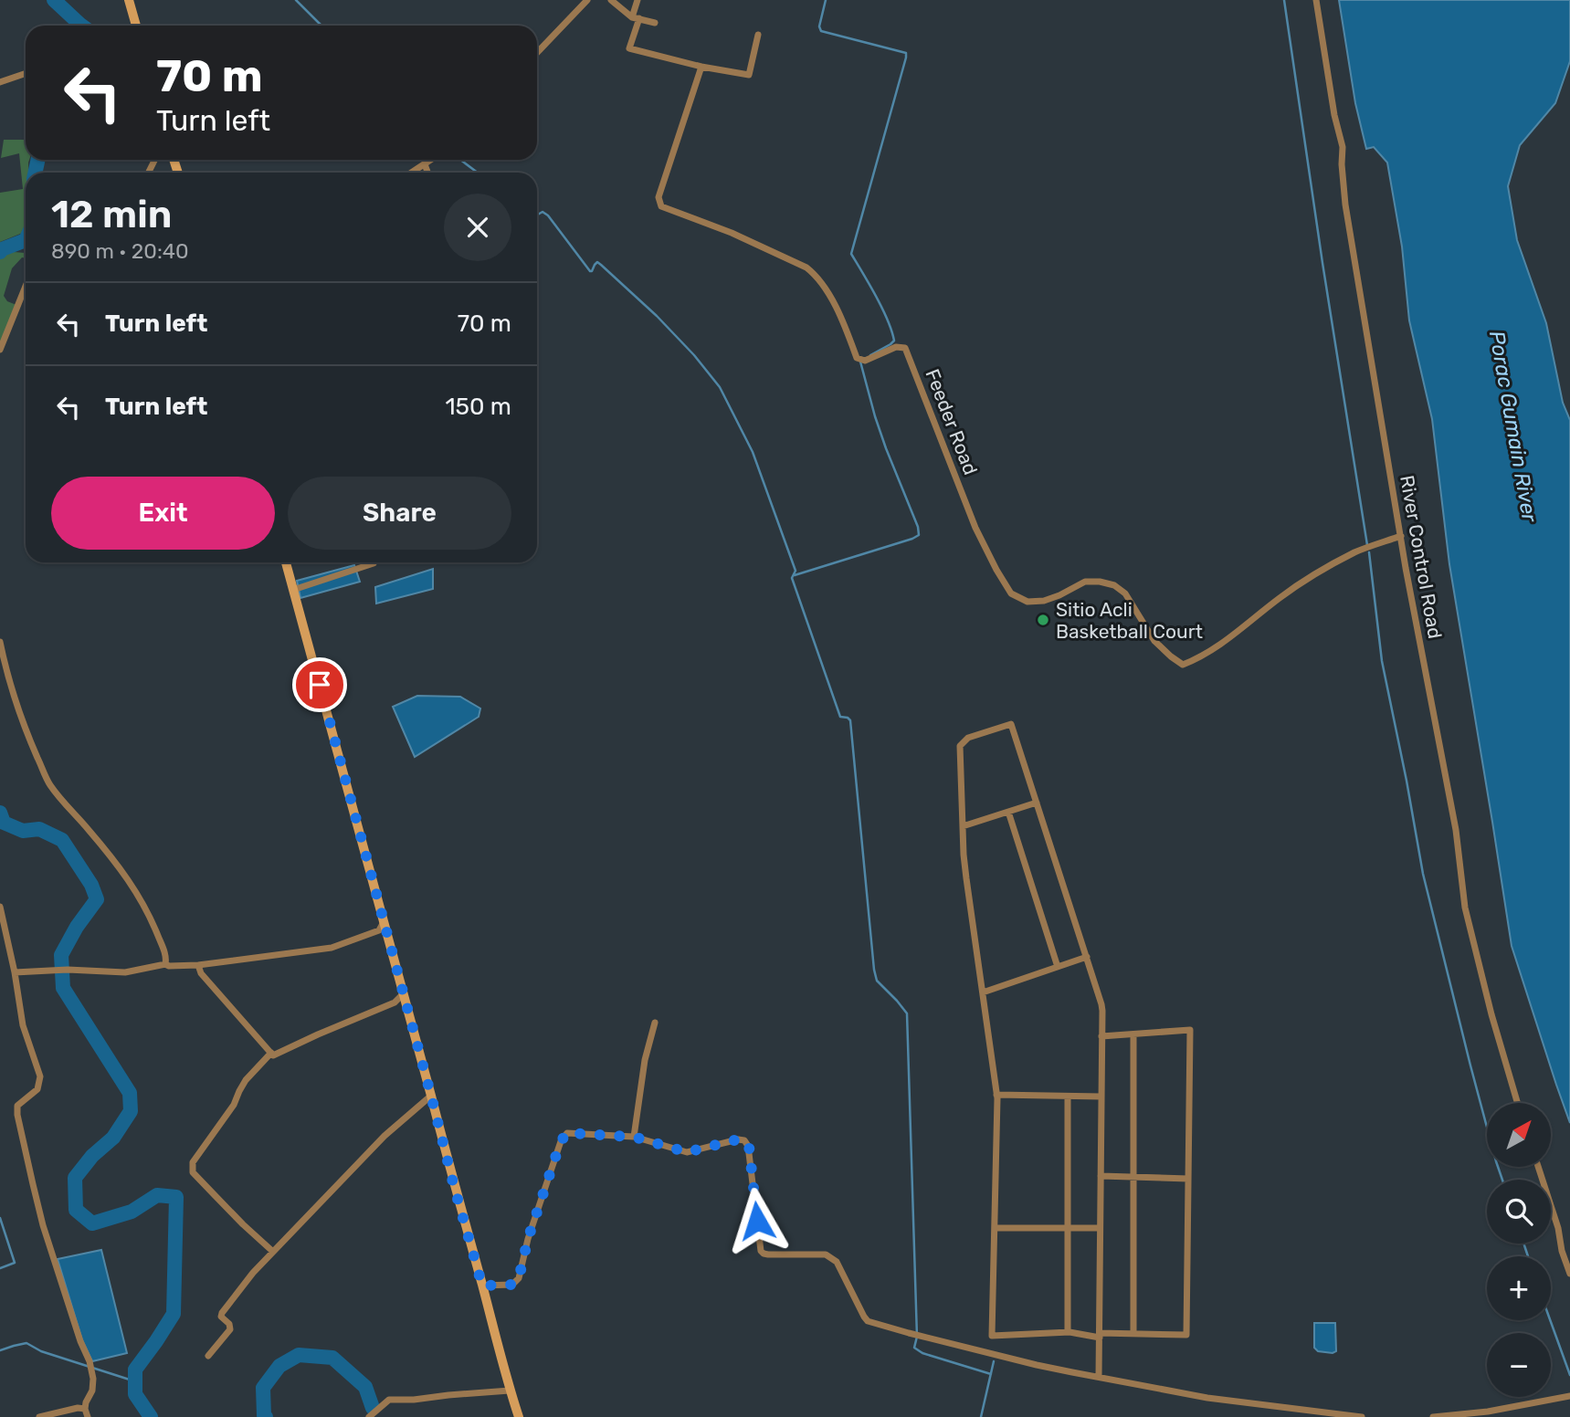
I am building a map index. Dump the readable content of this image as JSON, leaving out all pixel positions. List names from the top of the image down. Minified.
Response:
{"streets":{"street":["Feeder Road","River Control Road"]},"crossings":[["Feeder Road","River Control Road"]],"water":["Porac Gumain River"],"places":["Sitio Acli Basketball Court"],"north":"top right","page":{"turn":["70 m","Turn left"],"heading":["12 min","890 m · 20:40"],"list":[{"name":"Turn left","value":"70 m"},{"name":"Turn left","value":"150 m"}],"buttons":["Exit","Share"],"map_buttons":["+","−"]}}
